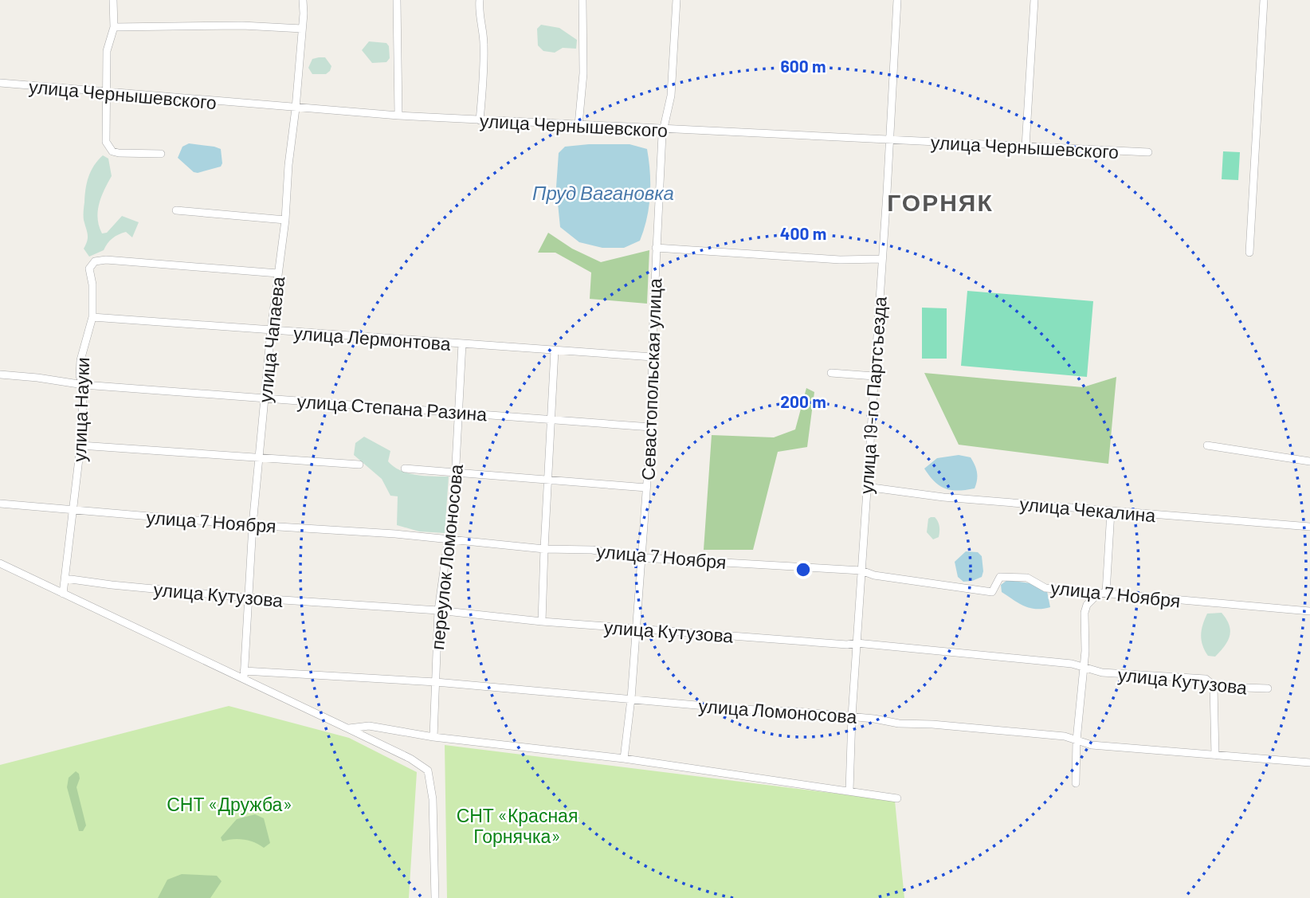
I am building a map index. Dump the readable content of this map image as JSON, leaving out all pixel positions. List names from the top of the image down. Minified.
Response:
{"streets":{"street":["улица Чернышевского","улица Лермонтова","улица Чапаева","Севастопольская улица","улица 19-го Партсъезда","улица Степана Разина","улица Науки","улица Чекалина","улица 7 Ноября","переулок Ломоносова","улица Кутузова","улица Ломоносова"]},"crossings":[["улица Чернышевского","улица Чапаева"],["улица Чернышевского","Севастопольская улица"],["улица Чернышевского","улица 19-го Партсъезда"],["улица Лермонтова","улица Чапаева"],["улица Лермонтова","Севастопольская улица"],["улица Лермонтова","улица Науки"],["улица Лермонтова","переулок Ломоносова"],["улица Чапаева","улица Степана Разина"],["улица Чапаева","улица Науки"],["улица Чапаева","улица 7 Ноября"],["улица Чапаева","улица Кутузова"],["улица Чапаева","улица Ломоносова"],["Севастопольская улица","улица Степана Разина"],["Севастопольская улица","улица 7 Ноября"],["Севастопольская улица","улица Кутузова"],["Севастопольская улица","улица Ломоносова"],["улица 19-го Партсъезда","улица Чекалина"],["улица 19-го Партсъезда","улица 7 Ноября"],["улица 19-го Партсъезда","улица Кутузова"],["улица 19-го Партсъезда","улица Ломоносова"],["улица Степана Разина","улица Науки"],["улица Степана Разина","переулок Ломоносова"],["улица Науки","улица 7 Ноября"],["улица Науки","улица Кутузова"],["улица 7 Ноября","переулок Ломоносова"],["переулок Ломоносова","улица Кутузова"],["переулок Ломоносова","улица Ломоносова"]],"districts":["ГОРНЯК"],"water":["Пруд Вагановка"],"parks":["СНТ «Дружба»","СНТ «Красная Горнячка»"],"rings":["600 m","400 m","200 m"]}
